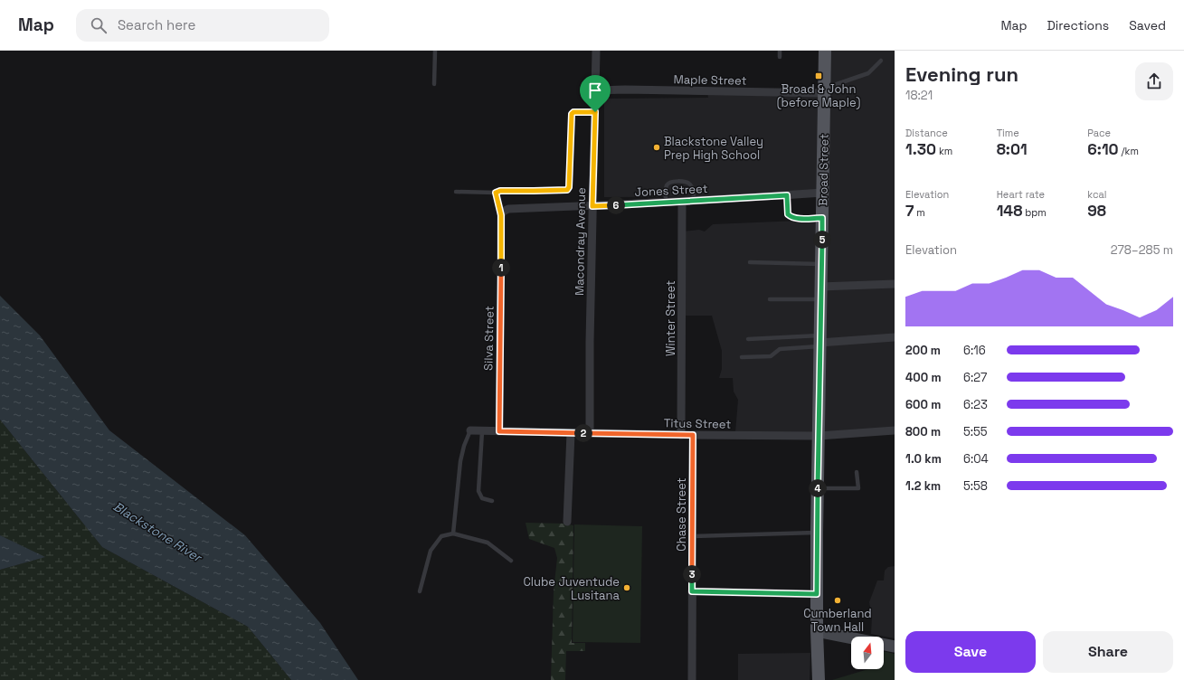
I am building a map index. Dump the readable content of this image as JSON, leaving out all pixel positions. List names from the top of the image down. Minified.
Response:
{"streets":{"main road":["Broad Street"],"street":["Maple Street","Jones Street","Macondray Avenue","Winter Street","Silva Street","Titus Street","Chase Street"]},"crossings":[["Maple Street","Broad Street"],["Maple Street","Macondray Avenue"],["Broad Street","Jones Street"],["Broad Street","Titus Street"],["Jones Street","Macondray Avenue"],["Jones Street","Winter Street"],["Jones Street","Silva Street"],["Macondray Avenue","Titus Street"],["Winter Street","Titus Street"],["Silva Street","Titus Street"],["Titus Street","Chase Street"]],"water":["Blackstone River"],"places":{"transit":["Broad & John (before Maple)"],"other":["Blackstone Valley Prep High School","Clube Juventude Lusitana","Cumberland Town Hall"]},"north":"top","page":{"header":"Map","search":"Search here","nav":["Map","Directions","Saved"],"heading":["Evening run","18:21"],"stats":[["Distance","1.30 km"],["Time","8:01"],["Pace","6:10 /km"],["Elevation","7 m"],["Heart rate","148 bpm"],["kcal","98"]],"pins":["6","5","1","2","4","3"],"chart":["Elevation","278–285 m"],"list":[{"name":"200 m","note":"6:16"},{"name":"400 m","note":"6:27"},{"name":"600 m","note":"6:23"},{"name":"800 m","note":"5:55"},{"name":"1.0 km","note":"6:04"},{"name":"1.2 km","note":"5:58"}],"buttons":["Save","Share"]}}
